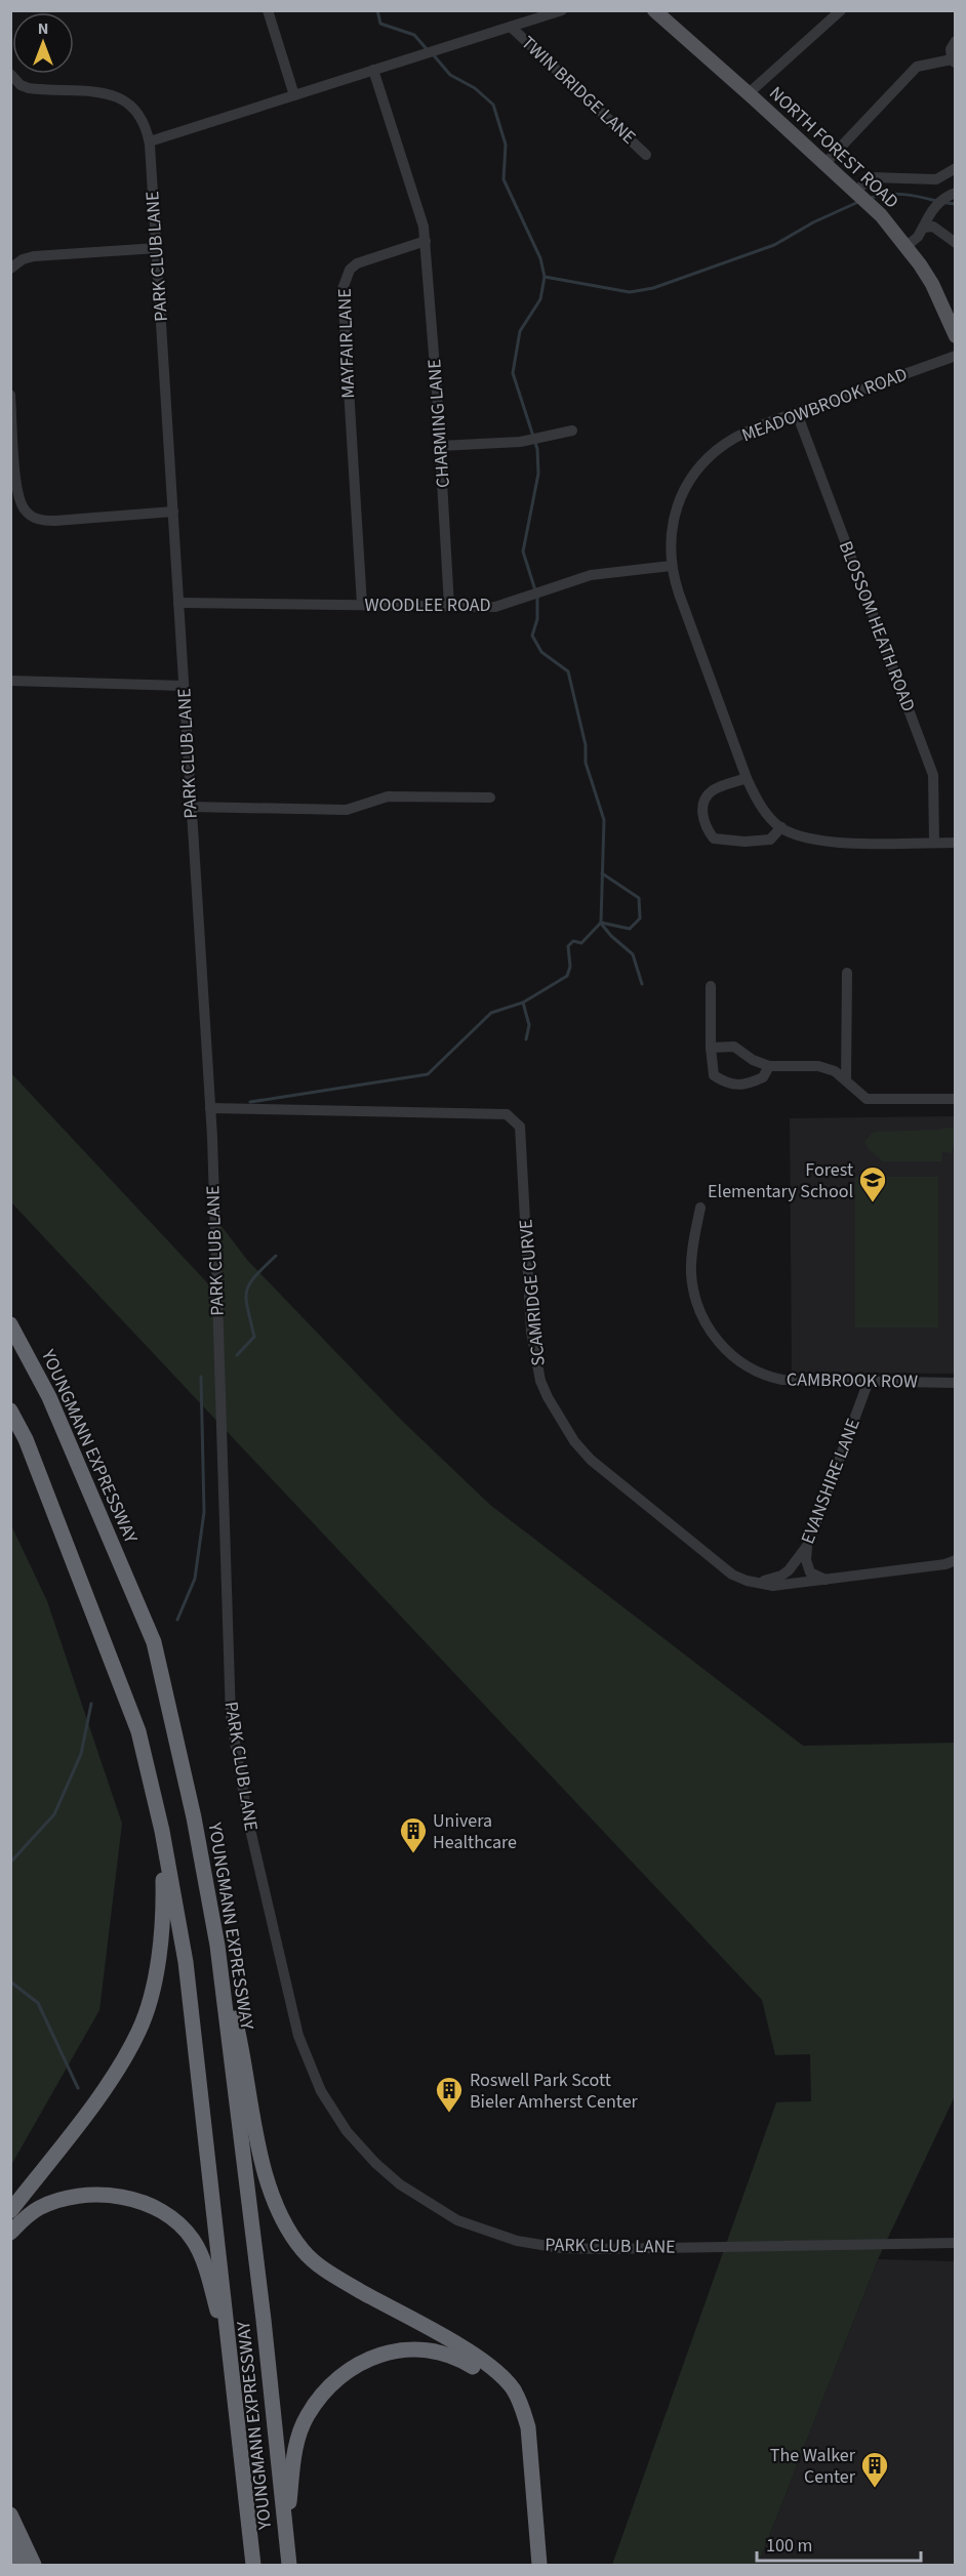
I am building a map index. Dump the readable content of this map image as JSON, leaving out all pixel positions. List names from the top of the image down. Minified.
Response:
{"streets":{"highway":["YOUNGMANN EXPRESSWAY"],"main road":["NORTH FOREST ROAD"],"street":["TWIN BRIDGE LANE","PARK CLUB LANE","MAYFAIR LANE","MEADOWBROOK ROAD","CHARMING LANE","WOODLEE ROAD","BLOSSOM HEATH ROAD","SCAMRIDGE CURVE","CAMBROOK ROW","EVANSHIRE LANE"]},"crossings":[["PARK CLUB LANE","WOODLEE ROAD"],["PARK CLUB LANE","SCAMRIDGE CURVE"],["MAYFAIR LANE","CHARMING LANE"],["MAYFAIR LANE","WOODLEE ROAD"],["MEADOWBROOK ROAD","WOODLEE ROAD"],["MEADOWBROOK ROAD","BLOSSOM HEATH ROAD"],["CHARMING LANE","WOODLEE ROAD"],["SCAMRIDGE CURVE","EVANSHIRE LANE"],["CAMBROOK ROW","EVANSHIRE LANE"]],"places":{"school or university":["Forest Elementary School"],"building":["Univera Healthcare","Roswell Park Scott Bieler Amherst Center","The Walker Center"]},"scale_bar":"100 m","north":"top"}
